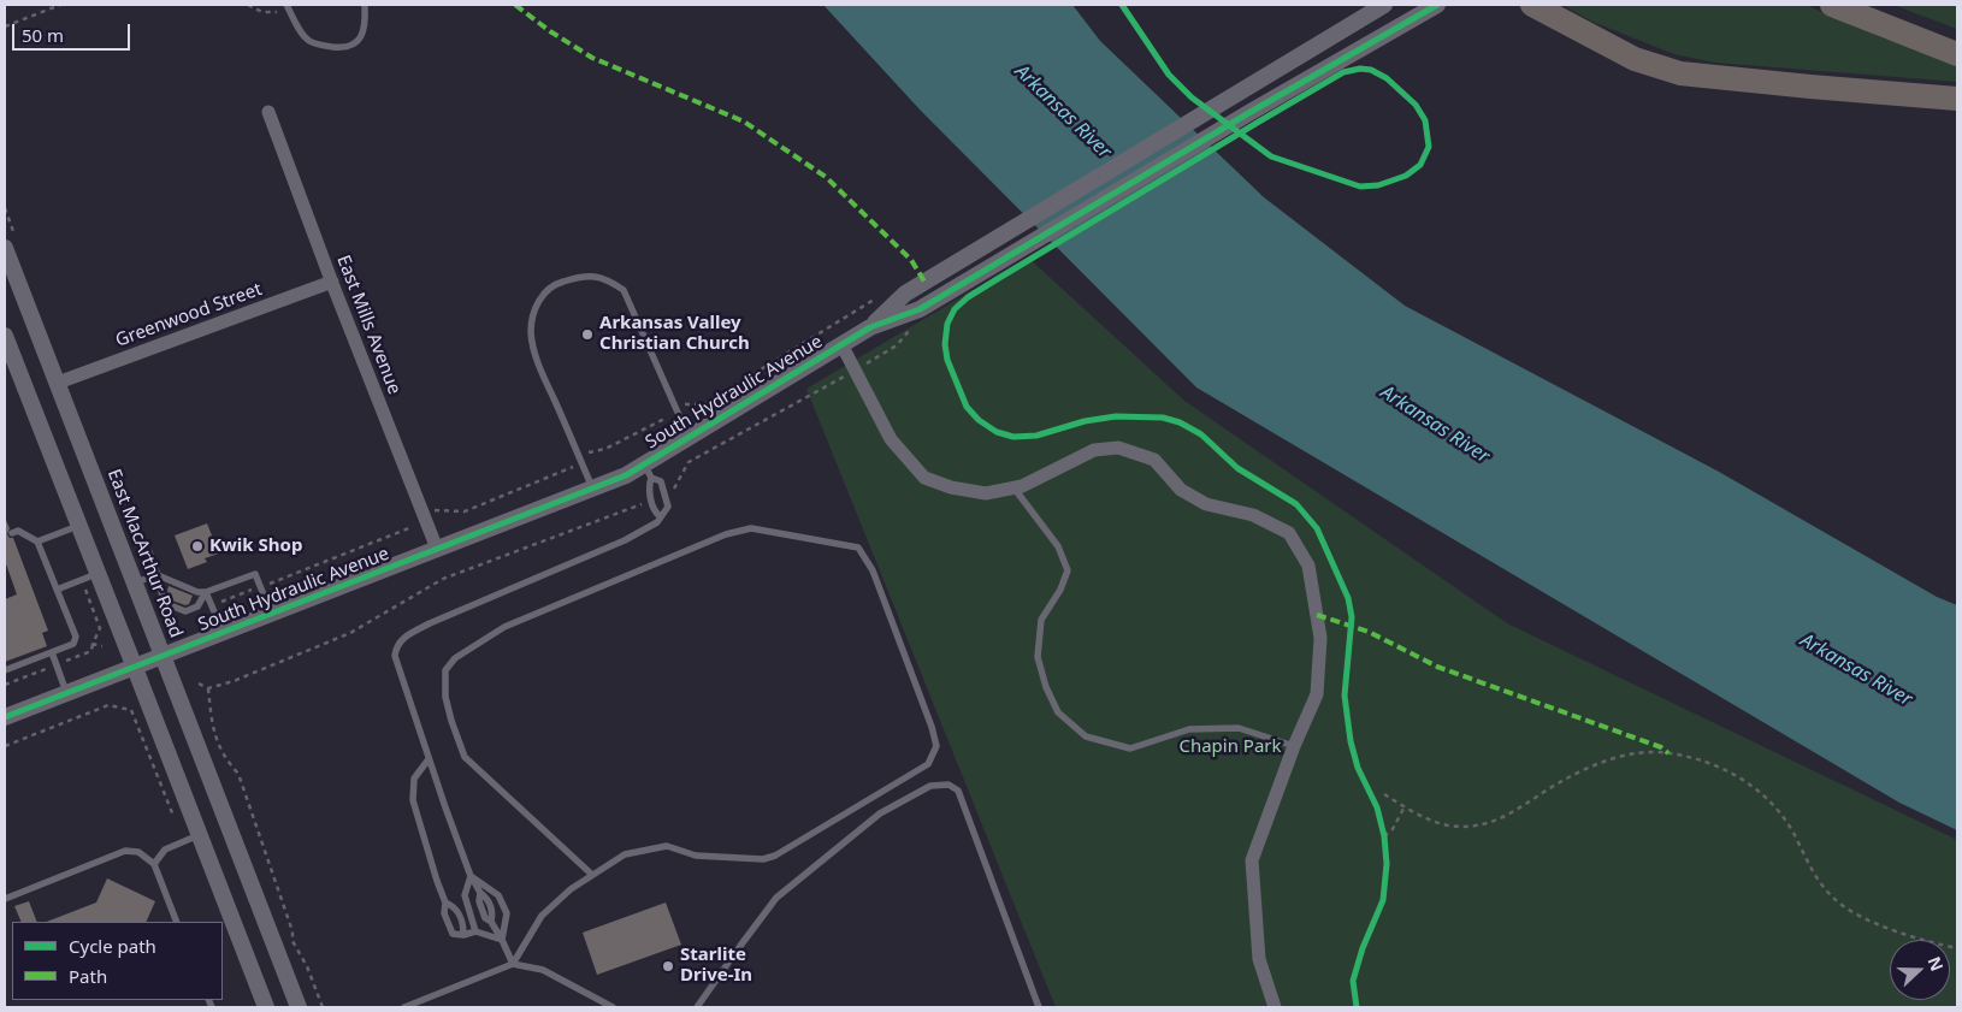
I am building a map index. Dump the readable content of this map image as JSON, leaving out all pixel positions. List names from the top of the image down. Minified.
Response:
{"streets":{"street":["Greenwood Street","East Mills Avenue","South Hydraulic Avenue","East MacArthur Road"]},"crossings":[["Greenwood Street","East Mills Avenue"],["Greenwood Street","East MacArthur Road"],["East Mills Avenue","South Hydraulic Avenue"],["South Hydraulic Avenue","East MacArthur Road"]],"water":["Arkansas River"],"parks":["Chapin Park"],"places":["Arkansas Valley Christian Church","Kwik Shop","Starlite Drive-In"],"legend":["Cycle path","Path"],"scale_bar":"50 m","north":"right"}
